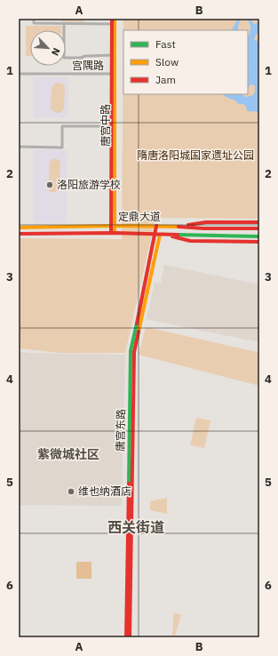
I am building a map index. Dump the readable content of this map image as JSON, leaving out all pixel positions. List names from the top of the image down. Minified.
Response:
{"streets":{"main road":["唐宫中路","定鼎大道","唐宫东路"],"street":["宫隅路"]},"crossings":[["宫隅路","唐宫中路"],["唐宫中路","定鼎大道"],["定鼎大道","唐宫东路"]],"districts":["紫微城社区","西关街道"],"parks":["隋唐洛阳城国家遗址公园"],"places":["洛阳旅游学校","维也纳酒店"],"legend":["Fast","Slow","Jam"],"north":"bottom right","grid":{"columns":["A","B"],"rows":["1","2","3","4","5","6"]}}
